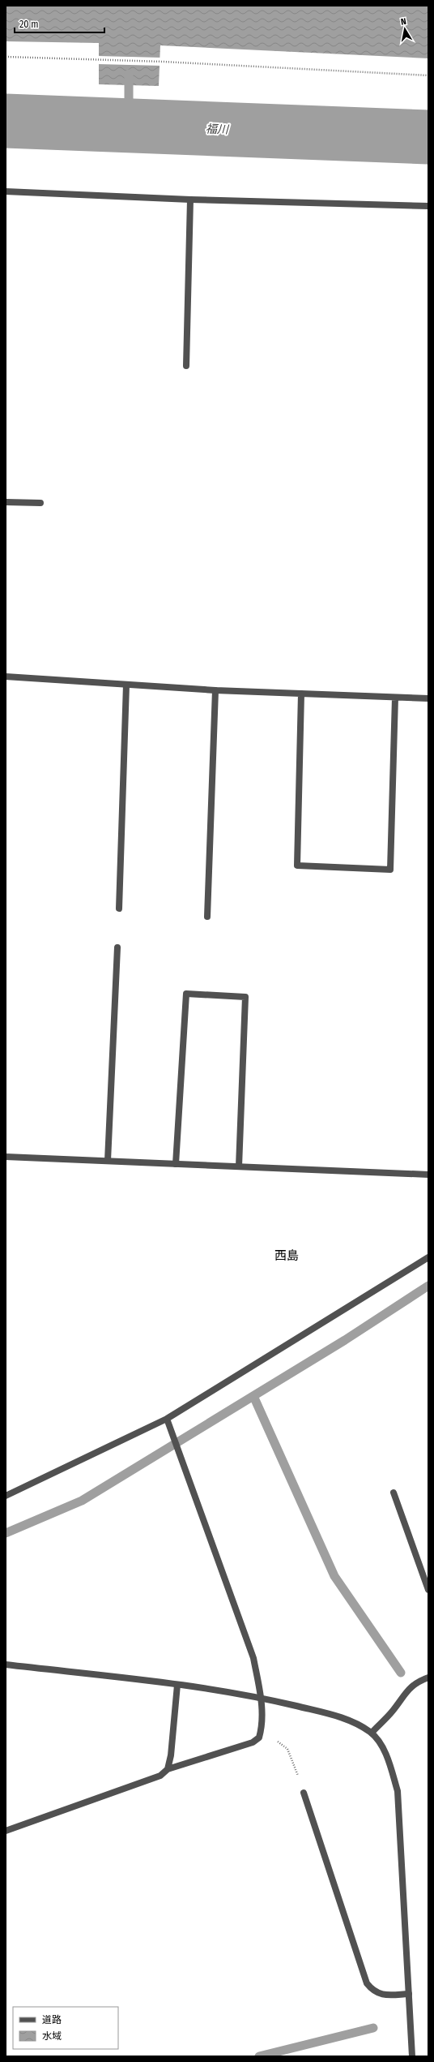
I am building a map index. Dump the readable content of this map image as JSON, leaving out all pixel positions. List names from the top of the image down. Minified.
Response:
{"districts":["西島"],"water":["福川"],"legend":["道路","水域"],"scale_bar":"20 m","north":"top"}
